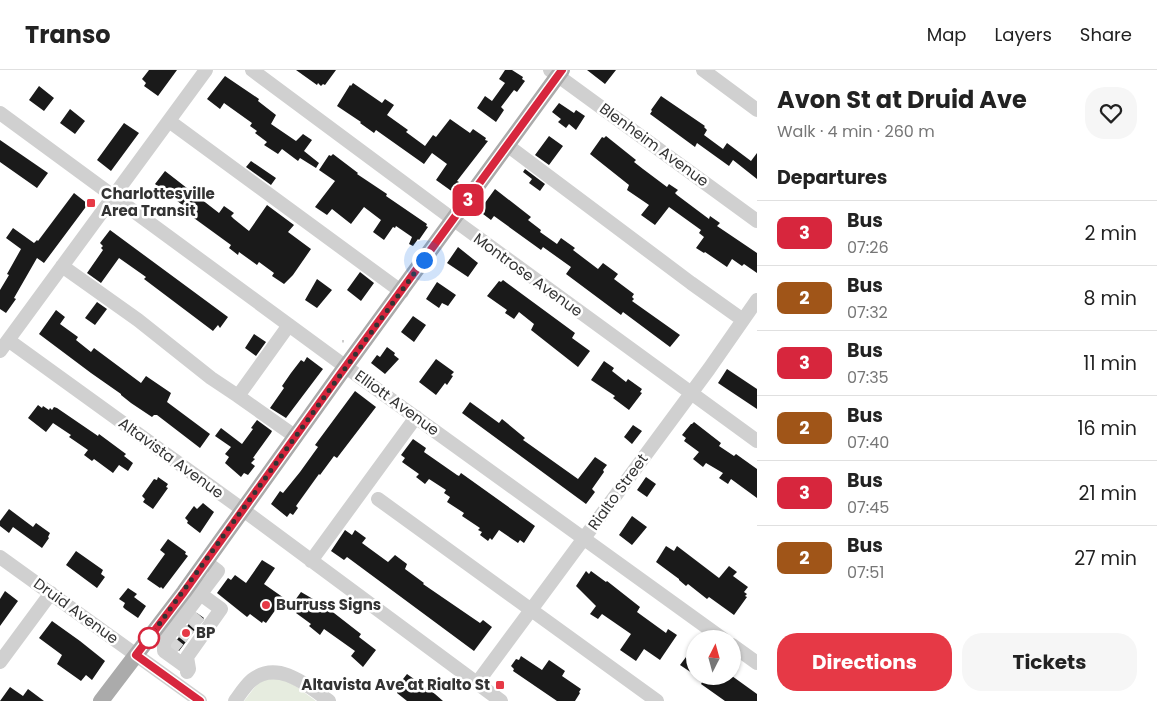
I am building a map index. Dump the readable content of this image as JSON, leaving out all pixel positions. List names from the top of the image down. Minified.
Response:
{"streets":{"street":["Blenheim Avenue","Montrose Avenue","Elliott Avenue","Altavista Avenue","Rialto Street","Druid Avenue"]},"crossings":[["Montrose Avenue","Rialto Street"],["Elliott Avenue","Rialto Street"],["Altavista Avenue","Rialto Street"]],"places":{"transit":["Charlottesville Area Transit","Altavista Ave at Rialto St"],"other":["Burruss Signs","BP"]},"lines":["bus line 3"],"north":"top","page":{"header":"Transo","nav":["Map","Layers","Share"],"on_map":"3","heading":[["Avon St at Druid Ave","Walk · 4 min · 260 m"],"Departures"],"list":[{"mark":"3","name":"Bus","note":"07:26","value":"2 min"},{"mark":"2","name":"Bus","note":"07:32","value":"8 min"},{"mark":"3","name":"Bus","note":"07:35","value":"11 min"},{"mark":"2","name":"Bus","note":"07:40","value":"16 min"},{"mark":"3","name":"Bus","note":"07:45","value":"21 min"},{"mark":"2","name":"Bus","note":"07:51","value":"27 min"}],"buttons":["Directions","Tickets"]}}
